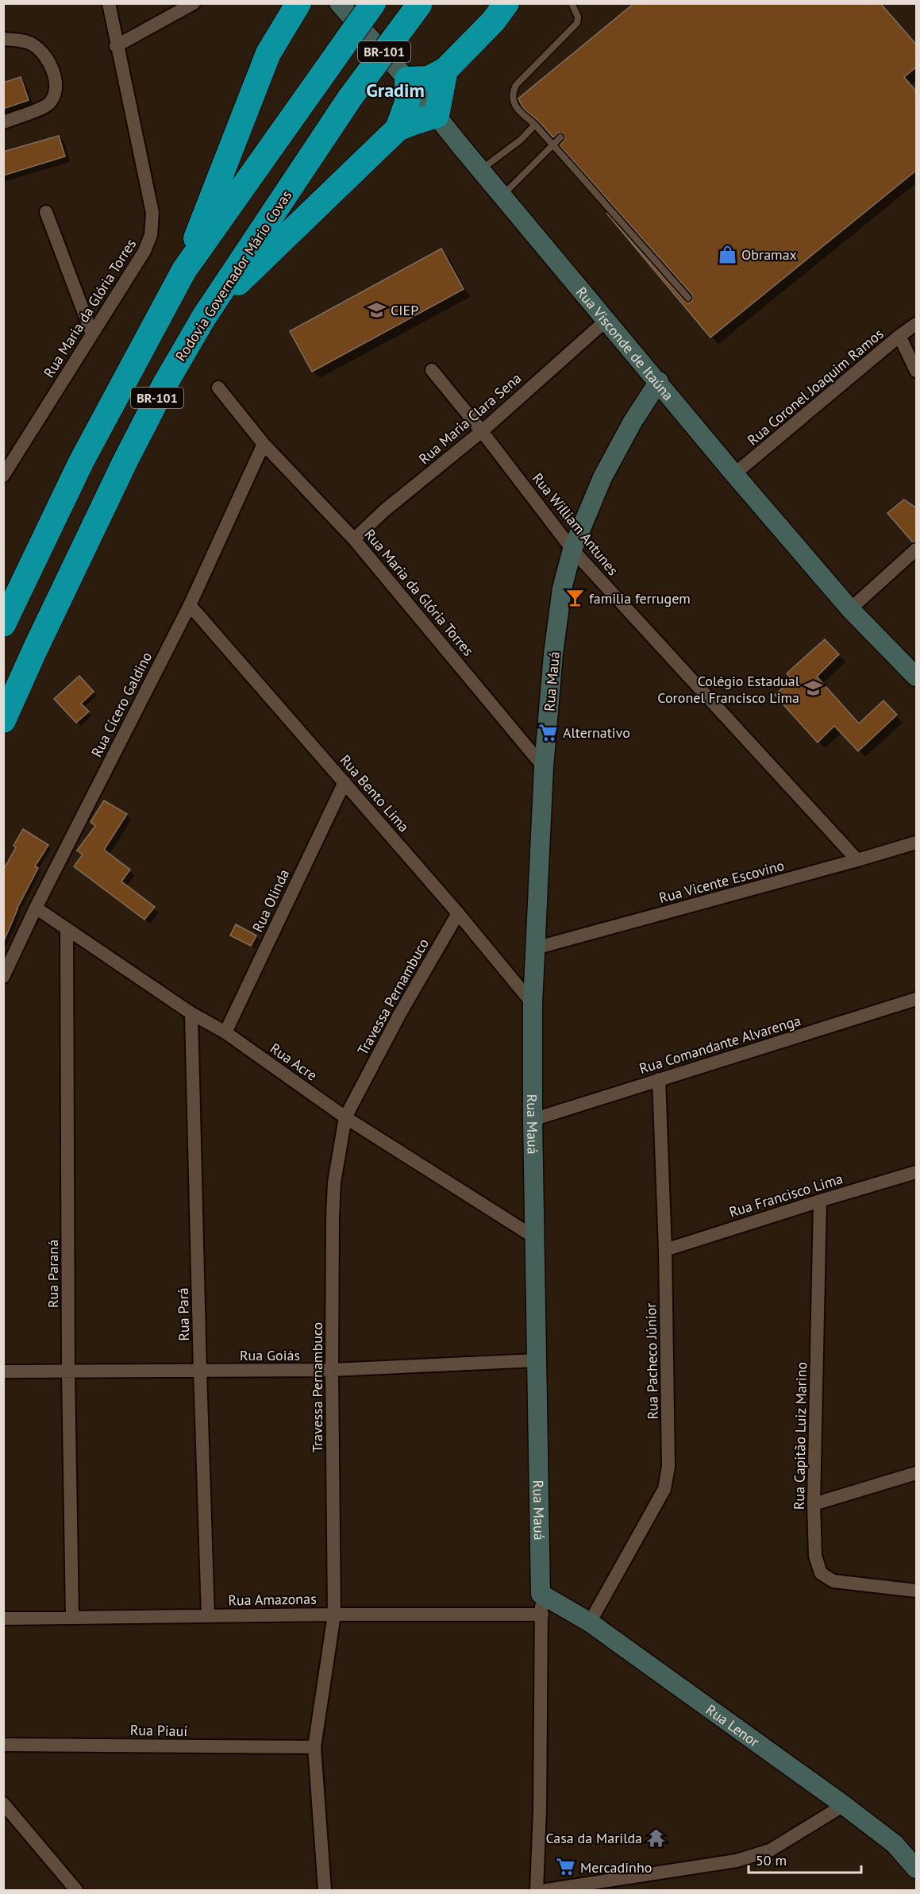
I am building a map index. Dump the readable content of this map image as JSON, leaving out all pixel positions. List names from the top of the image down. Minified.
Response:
{"streets":{"highway":["BR-101","Rodovia Governador Mário Covas"],"street":["Rua Maria da Glória Torres","Rua Visconde de Itaúna","Rua Coronel Joaquim Ramos","Rua Maria Clara Sena","Rua William Antunes","Rua Mauá","Rua Cícero Galdino","Rua Bento Lima","Rua Vicente Escovino","Rua Olinda","Travessa Pernambuco","Rua Comandante Alvarenga","Rua Acre","Rua Francisco Lima","Rua Paraná","Rua Pará","Rua Goiás","Rua Pacheco Júnior","Rua Capitão Luiz Marino","Rua Amazonas","Rua Lenor","Rua Piauí"]},"crossings":[["Rua Maria da Glória Torres","Rua Maria Clara Sena"],["Rua Maria da Glória Torres","Rua Mauá"],["Rua Maria da Glória Torres","Rua Cícero Galdino"],["Rua Visconde de Itaúna","Rua Coronel Joaquim Ramos"],["Rua Visconde de Itaúna","Rua Maria Clara Sena"],["Rua Visconde de Itaúna","Rua Mauá"],["Rua Maria Clara Sena","Rua William Antunes"],["Rua William Antunes","Rua Mauá"],["Rua William Antunes","Rua Vicente Escovino"],["Rua Mauá","Rua Bento Lima"],["Rua Mauá","Rua Vicente Escovino"],["Rua Mauá","Rua Comandante Alvarenga"],["Rua Mauá","Rua Acre"],["Rua Mauá","Rua Goiás"],["Rua Mauá","Rua Amazonas"],["Rua Mauá","Rua Lenor"],["Rua Cícero Galdino","Rua Bento Lima"],["Rua Cícero Galdino","Rua Acre"],["Rua Bento Lima","Rua Olinda"],["Rua Bento Lima","Travessa Pernambuco"],["Rua Olinda","Rua Acre"],["Travessa Pernambuco","Rua Acre"],["Travessa Pernambuco","Rua Goiás"],["Travessa Pernambuco","Rua Amazonas"],["Travessa Pernambuco","Rua Piauí"],["Rua Comandante Alvarenga","Rua Pacheco Júnior"],["Rua Acre","Rua Paraná"],["Rua Acre","Rua Pará"],["Rua Francisco Lima","Rua Pacheco Júnior"],["Rua Francisco Lima","Rua Capitão Luiz Marino"],["Rua Paraná","Rua Goiás"],["Rua Paraná","Rua Amazonas"],["Rua Pará","Rua Goiás"],["Rua Pará","Rua Amazonas"],["Rua Pacheco Júnior","Rua Lenor"]],"districts":["Gradim"],"places":{"shop":["Obramax"],"school or university":["CIEP","Colégio Estadual Coronel Francisco Lima"],"bar":["familia ferrugem"],"supermarket":["Alternativo","Mercadinho"],"temple":["Casa da Marilda"]},"scale_bar":"50 m"}
